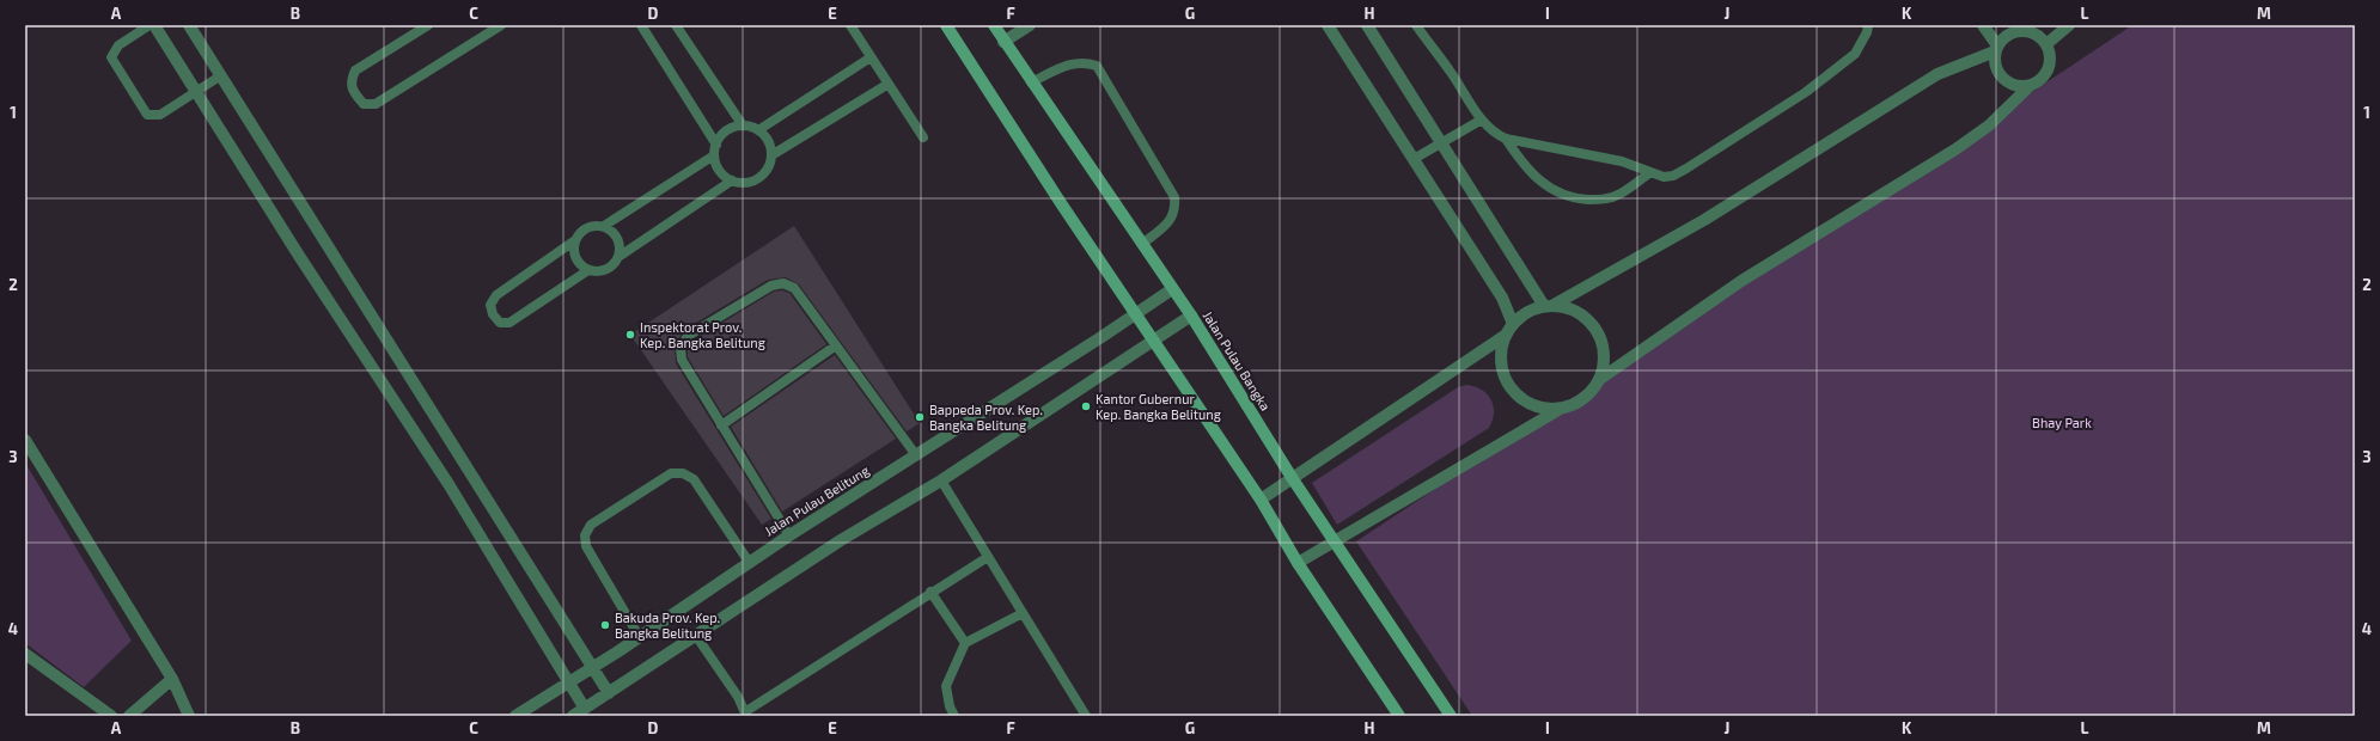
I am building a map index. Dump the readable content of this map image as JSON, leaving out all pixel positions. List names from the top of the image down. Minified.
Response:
{"streets":{"main road":["Jalan Pulau Bangka"],"street":["Jalan Pulau Belitung"]},"crossings":[["Jalan Pulau Bangka","Jalan Pulau Belitung"]],"parks":["Bhay Park"],"places":["Inspektorat Prov. Kep. Bangka Belitung","Kantor Gubernur Kep. Bangka Belitung","Bappeda Prov. Kep. Bangka Belitung","Bakuda Prov. Kep. Bangka Belitung"],"grid":{"columns":["A","B","C","D","E","F","G","H","I","J","K","L","M"],"rows":["1","2","3","4"]}}
